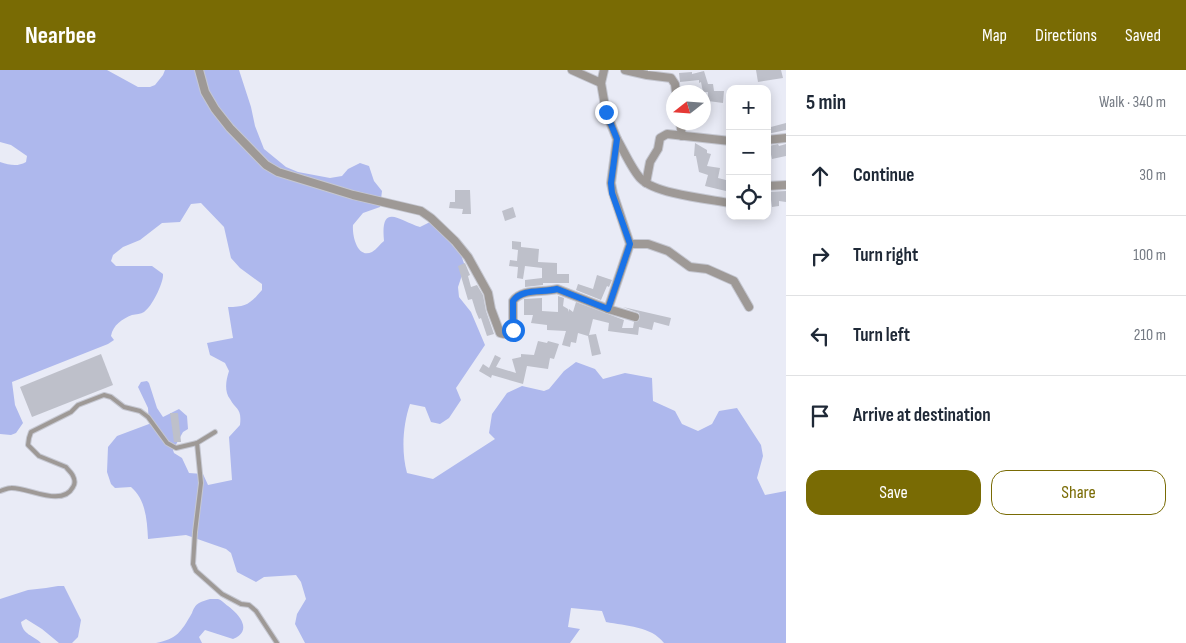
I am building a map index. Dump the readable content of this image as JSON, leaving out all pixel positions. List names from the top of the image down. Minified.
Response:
{"north":"left","page":{"header":"Nearbee","nav":["Map","Directions","Saved"],"heading":["5 min","Walk · 340 m"],"map_buttons":["+","−"],"list":[["Continue","30 m"],["Turn right","100 m"],["Turn left","210 m"],"Arrive at destination"],"buttons":["Save","Share"]}}
